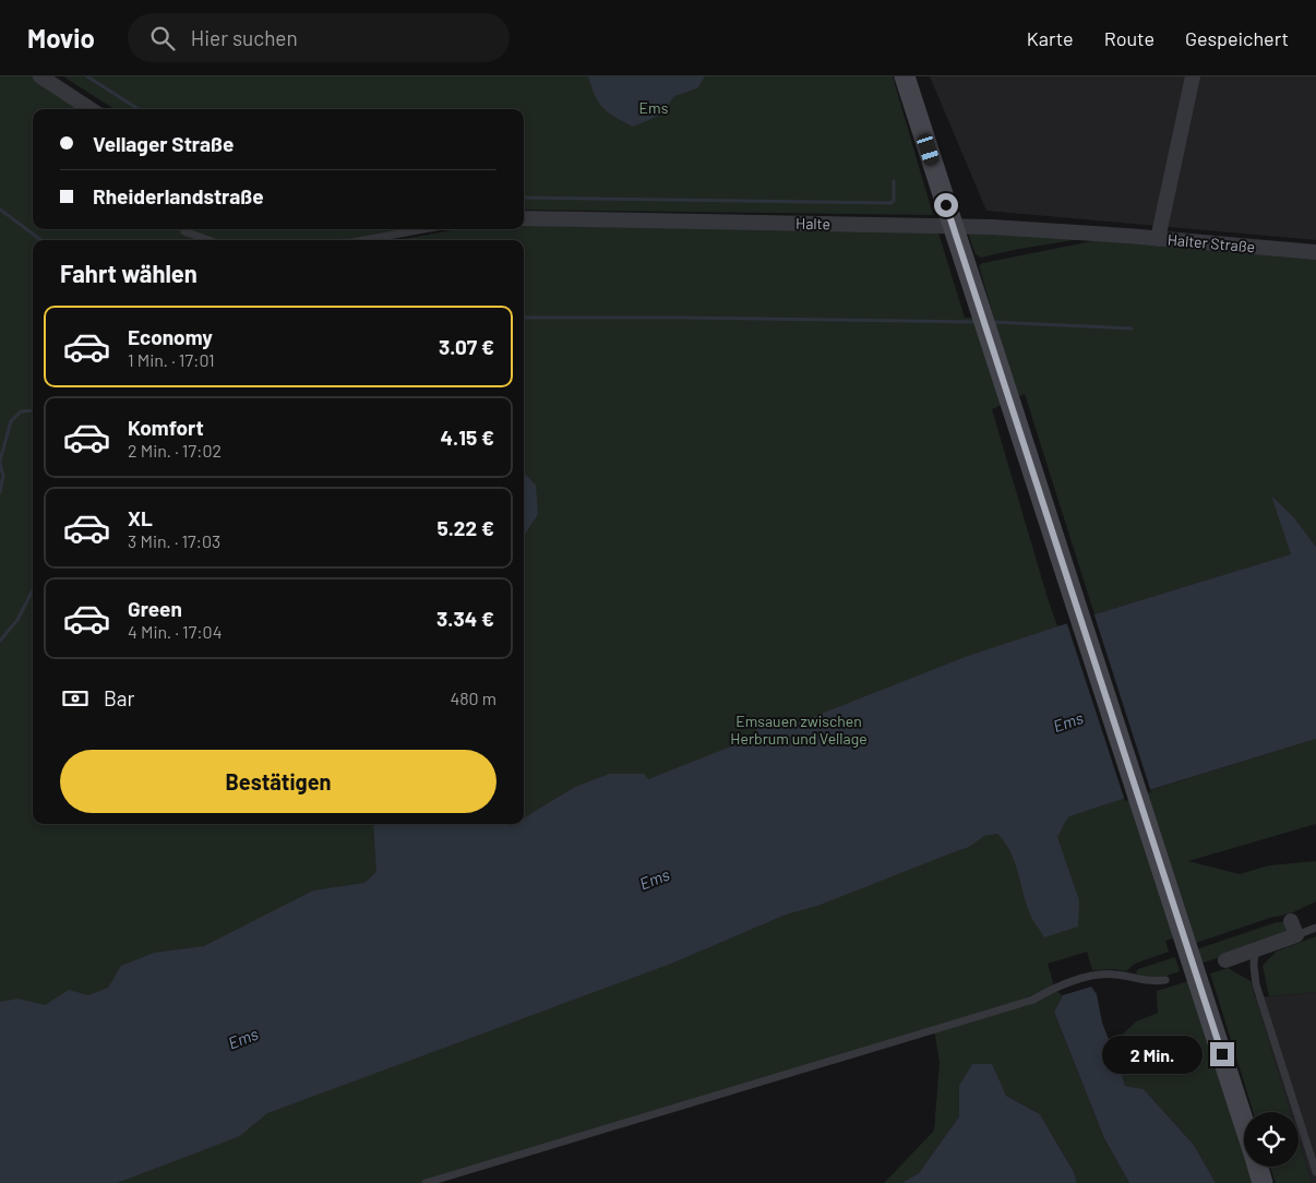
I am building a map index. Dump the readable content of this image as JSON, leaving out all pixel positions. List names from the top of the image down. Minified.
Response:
{"streets":{"street":["Halte","Halter Straße"]},"crossings":[["Halte","Halter Straße"]],"water":["Ems"],"parks":["Ems","Emsauen zwischen Herbrum und Vellage"],"page":{"header":"Movio","search":"Hier suchen","nav":["Karte","Route","Gespeichert"],"banner":["Vellager Straße","Rheiderlandstraße"],"heading":"Fahrt wählen","list":[{"name":"Economy","note":"1 Min. · 17:01","value":"3.07 €"},{"name":"Komfort","note":"2 Min. · 17:02","value":"4.15 €"},{"name":"XL","note":"3 Min. · 17:03","value":"5.22 €"},{"name":"Green","note":"4 Min. · 17:04","value":"3.34 €"}],"pay":["Bar","480 m"],"buttons":"Bestätigen","bubble":"2 Min."}}
